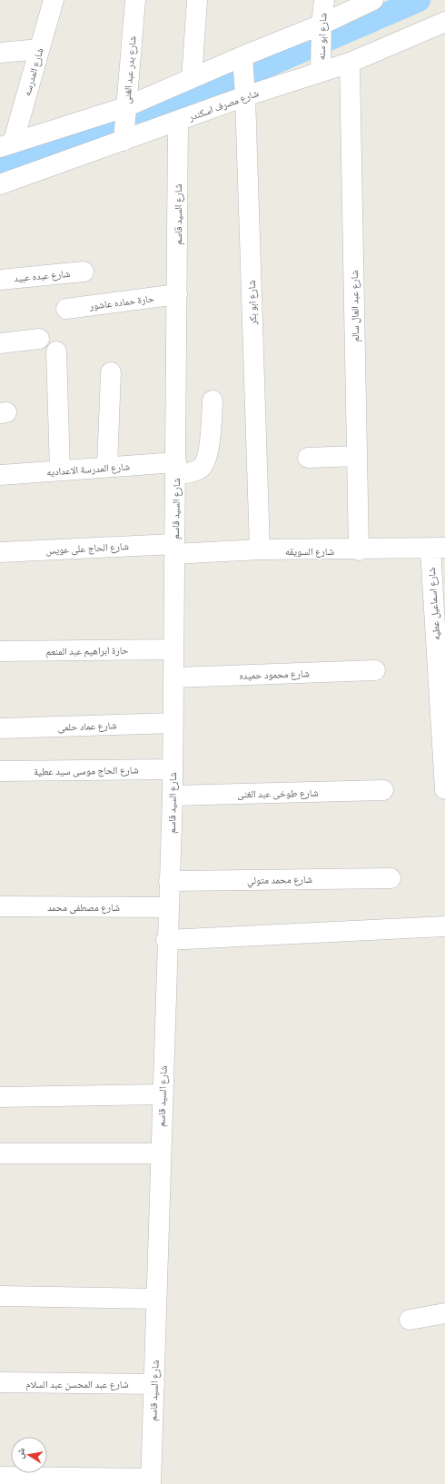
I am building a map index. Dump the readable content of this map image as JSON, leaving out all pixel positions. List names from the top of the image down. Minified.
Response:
{"streets":{"street":["شارع ابو سنه","شارع بدر عبد الغنى","شارع المدرسه","شارع مصرف اسكندر","شارع السيد قاسم","شارع عبده عبيد","حارة حماده عاشور","شارع ابو بكر","شارع عبد العال سالم","شارع المدرسة الاعداديه","شارع الحاج على عويس","شارع السويقه","شارع اسماعيل عطيه","حارة ابراهيم عبد المنعم","شارع محمود حميده","شارع عماد حلمى","شارع الحاج موسى سيد عطية","شارع طوخى عبد الغنى","شارع محمد متولي","شارع مصطفى محمد","شارع عبد المحسن عبد السلام"]},"crossings":[["شارع ابو سنه","شارع مصرف اسكندر"],["شارع بدر عبد الغنى","شارع مصرف اسكندر"],["شارع مصرف اسكندر","شارع السيد قاسم"],["شارع مصرف اسكندر","شارع ابو بكر"],["شارع مصرف اسكندر","شارع عبد العال سالم"],["شارع السيد قاسم","حارة حماده عاشور"],["شارع السيد قاسم","شارع المدرسة الاعداديه"],["شارع السيد قاسم","شارع الحاج على عويس"],["شارع السيد قاسم","شارع السويقه"],["شارع السيد قاسم","حارة ابراهيم عبد المنعم"],["شارع السيد قاسم","شارع محمود حميده"],["شارع السيد قاسم","شارع عماد حلمى"],["شارع السيد قاسم","شارع الحاج موسى سيد عطية"],["شارع السيد قاسم","شارع طوخى عبد الغنى"],["شارع السيد قاسم","شارع محمد متولي"],["شارع السيد قاسم","شارع مصطفى محمد"],["شارع السيد قاسم","شارع عبد المحسن عبد السلام"],["شارع ابو بكر","شارع السويقه"],["شارع عبد العال سالم","شارع السويقه"],["شارع الحاج على عويس","شارع السويقه"],["شارع السويقه","شارع اسماعيل عطيه"]],"north":"left"}
